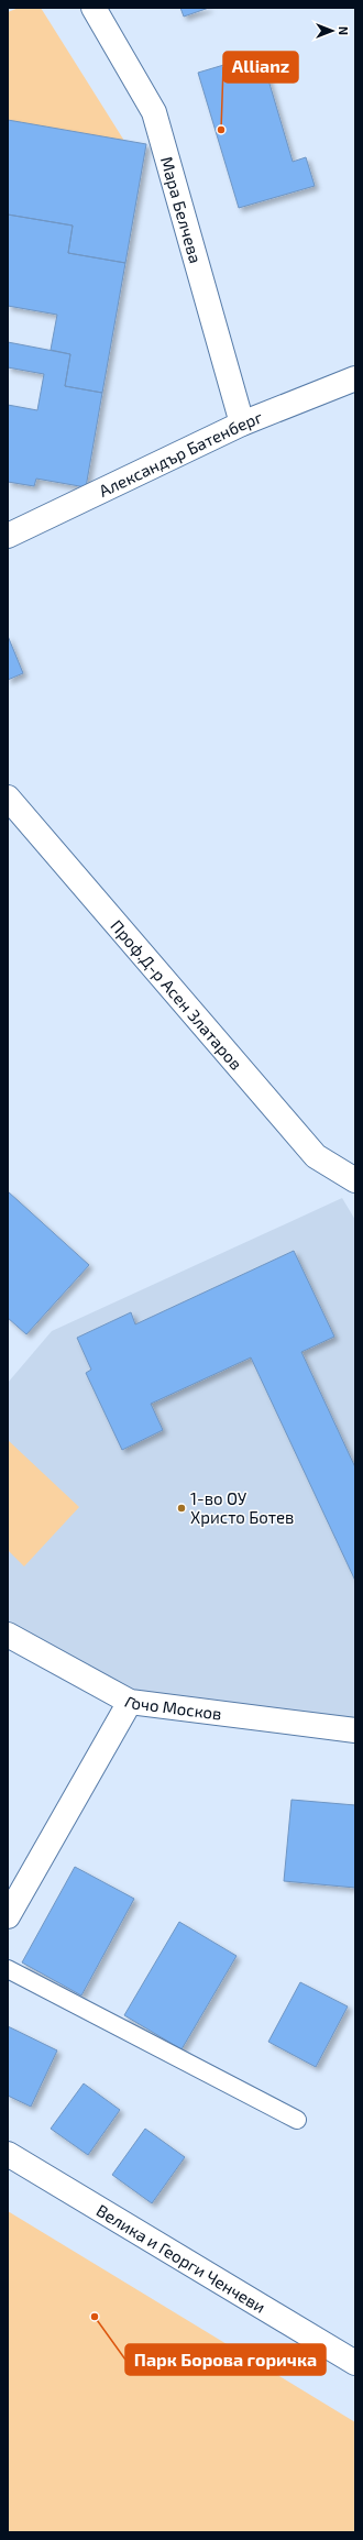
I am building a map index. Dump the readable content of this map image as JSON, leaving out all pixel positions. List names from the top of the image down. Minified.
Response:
{"streets":{"street":["Мара Белчева","Александър Батенберг","Проф.Д-р Асен Златаров","Гочо Москов","Велика и Георги Ченчеви"]},"crossings":[["Мара Белчева","Александър Батенберг"]],"places":["Allianz","1-во ОУ Христо Ботев","Парк Борова горичка"],"north":"right"}
